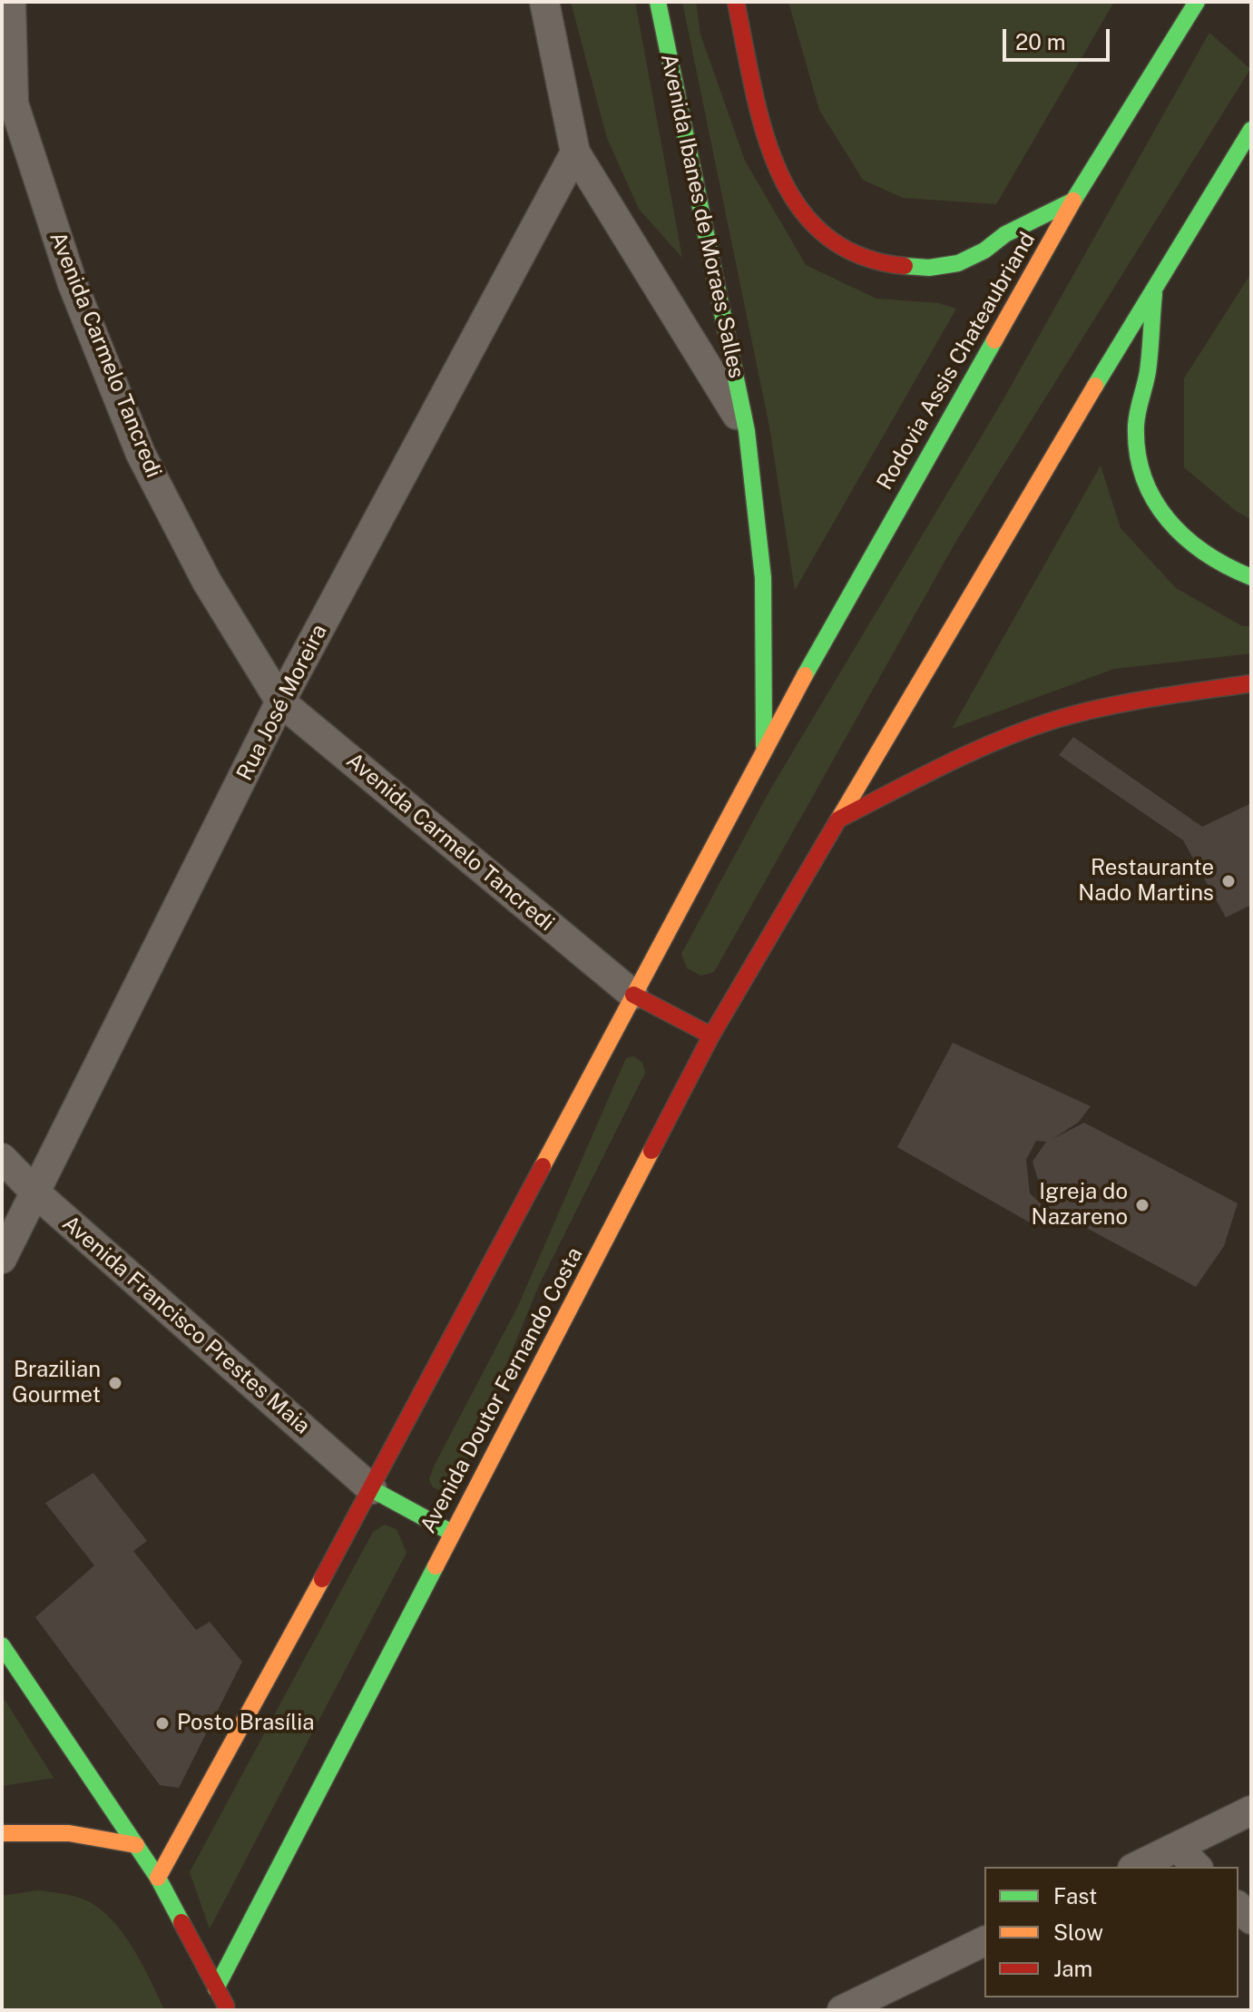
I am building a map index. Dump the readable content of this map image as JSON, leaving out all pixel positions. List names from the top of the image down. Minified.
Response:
{"streets":{"main road":["Avenida Ibanes de Moraes Salles","Rodovia Assis Chateaubriand","Avenida Doutor Fernando Costa"],"street":["Avenida Carmelo Tancredi","Rua José Moreira","Avenida Francisco Prestes Maia"]},"crossings":[["Avenida Ibanes de Moraes Salles","Rodovia Assis Chateaubriand"],["Avenida Ibanes de Moraes Salles","Rua José Moreira"],["Avenida Carmelo Tancredi","Rua José Moreira"],["Rua José Moreira","Avenida Francisco Prestes Maia"]],"places":["Restaurante Nado Martins","Igreja do Nazareno","Brazilian Gourmet","Posto Brasília"],"legend":["Fast","Slow","Jam"],"scale_bar":"20 m"}
